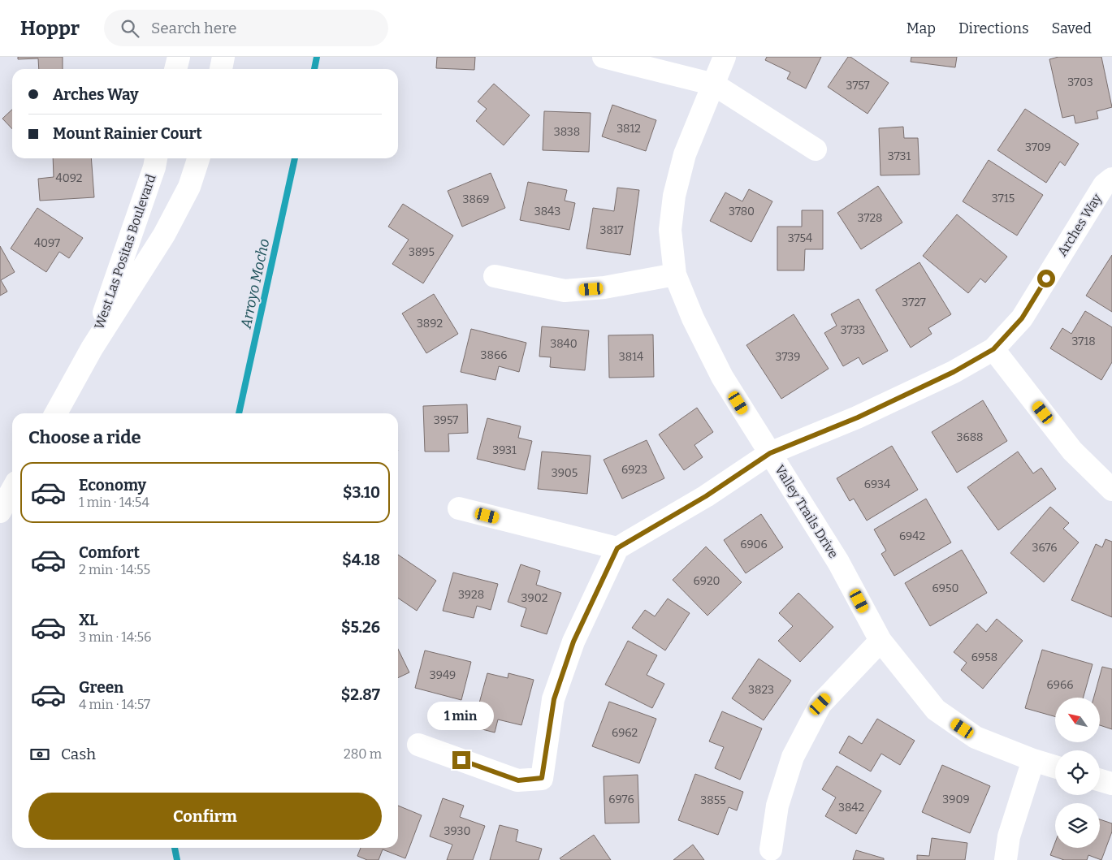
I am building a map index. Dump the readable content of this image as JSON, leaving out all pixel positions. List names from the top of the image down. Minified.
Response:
{"streets":{"street":["Arches Way","West Las Positas Boulevard","Valley Trails Drive"]},"crossings":[["Arches Way","Valley Trails Drive"]],"water":["Arroyo Mocho"],"house_numbers":["3703","3757","3812","3838","3709","3731","4092","3715","3869","3843","3780","3728","3817","3754","4097","3895","3727","3892","3733","3718","3840","3866","3814","3739","3957","3688","3931","6923","3905","6934","6942","6906","3676","6920","6950","3928","3902","6958","3949","6966","3823","6962","6976","3909","3855","3842","3930"],"north":"top left","page":{"header":"Hoppr","search":"Search here","nav":["Map","Directions","Saved"],"banner":["Arches Way","Mount Rainier Court"],"heading":"Choose a ride","list":[{"name":"Economy","note":"1 min · 14:54","value":"$3.10"},{"name":"Comfort","note":"2 min · 14:55","value":"$4.18"},{"name":"XL","note":"3 min · 14:56","value":"$5.26"},{"name":"Green","note":"4 min · 14:57","value":"$2.87"}],"bubble":"1 min","pay":["Cash","280 m"],"buttons":"Confirm"}}
